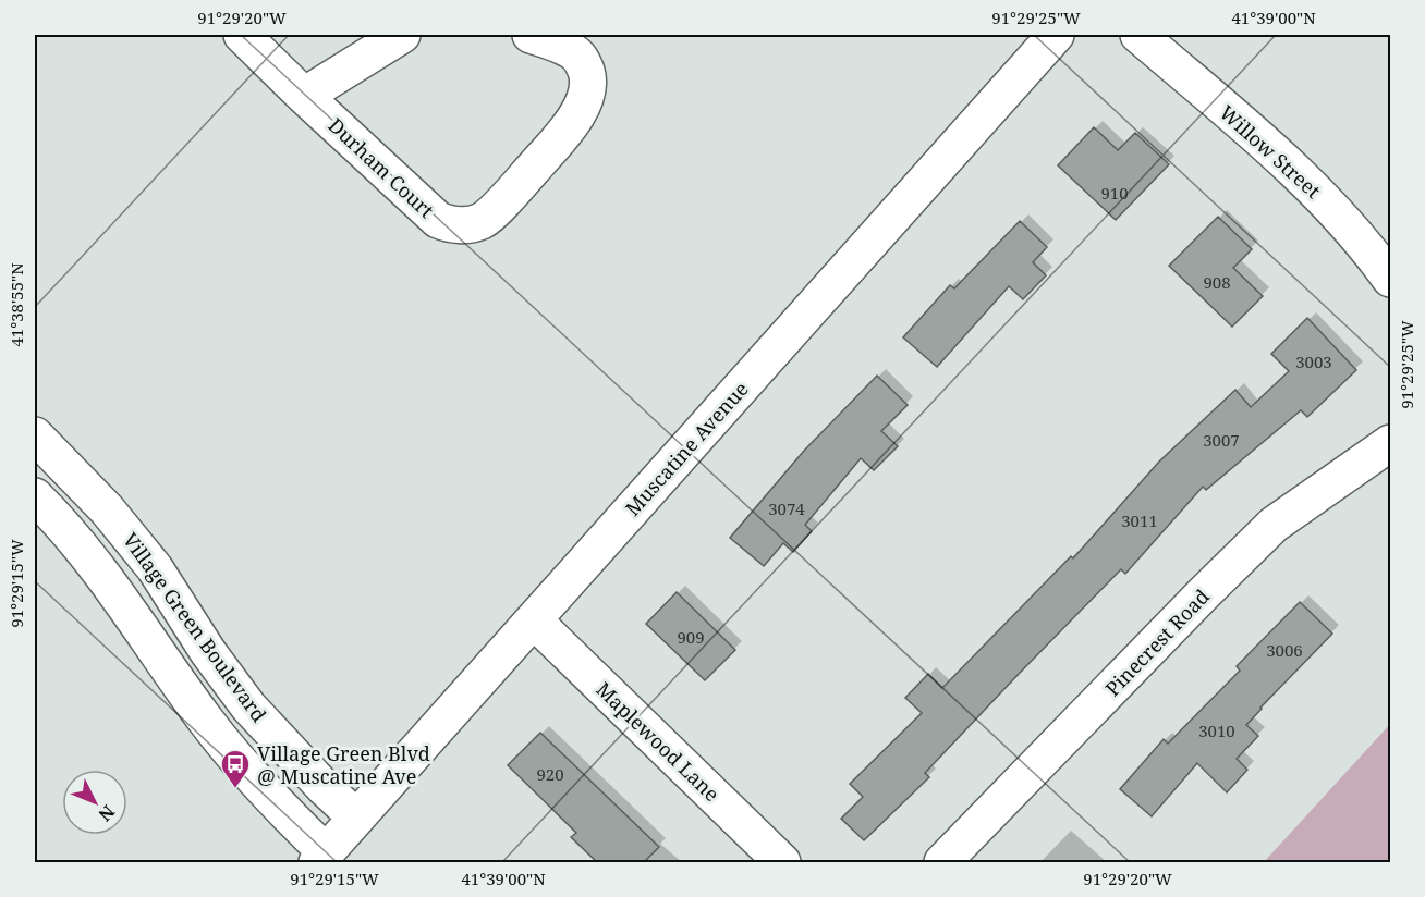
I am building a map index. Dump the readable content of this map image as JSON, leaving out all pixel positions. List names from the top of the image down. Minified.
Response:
{"streets":{"street":["Willow Street","Durham Court","Muscatine Avenue","Village Green Boulevard","Pinecrest Road","Maplewood Lane"]},"crossings":[["Muscatine Avenue","Village Green Boulevard"],["Muscatine Avenue","Maplewood Lane"]],"places":{"bus stop":["Village Green Blvd @ Muscatine Ave"]},"house_numbers":["910","908","3003","3007","3074","3011","909","3006","3010","920"],"north":"bottom right","coordinates":["91°29'20\"W","91°29'25\"W","41°39'00\"N","41°38'55\"N","91°29'15\"W"]}
